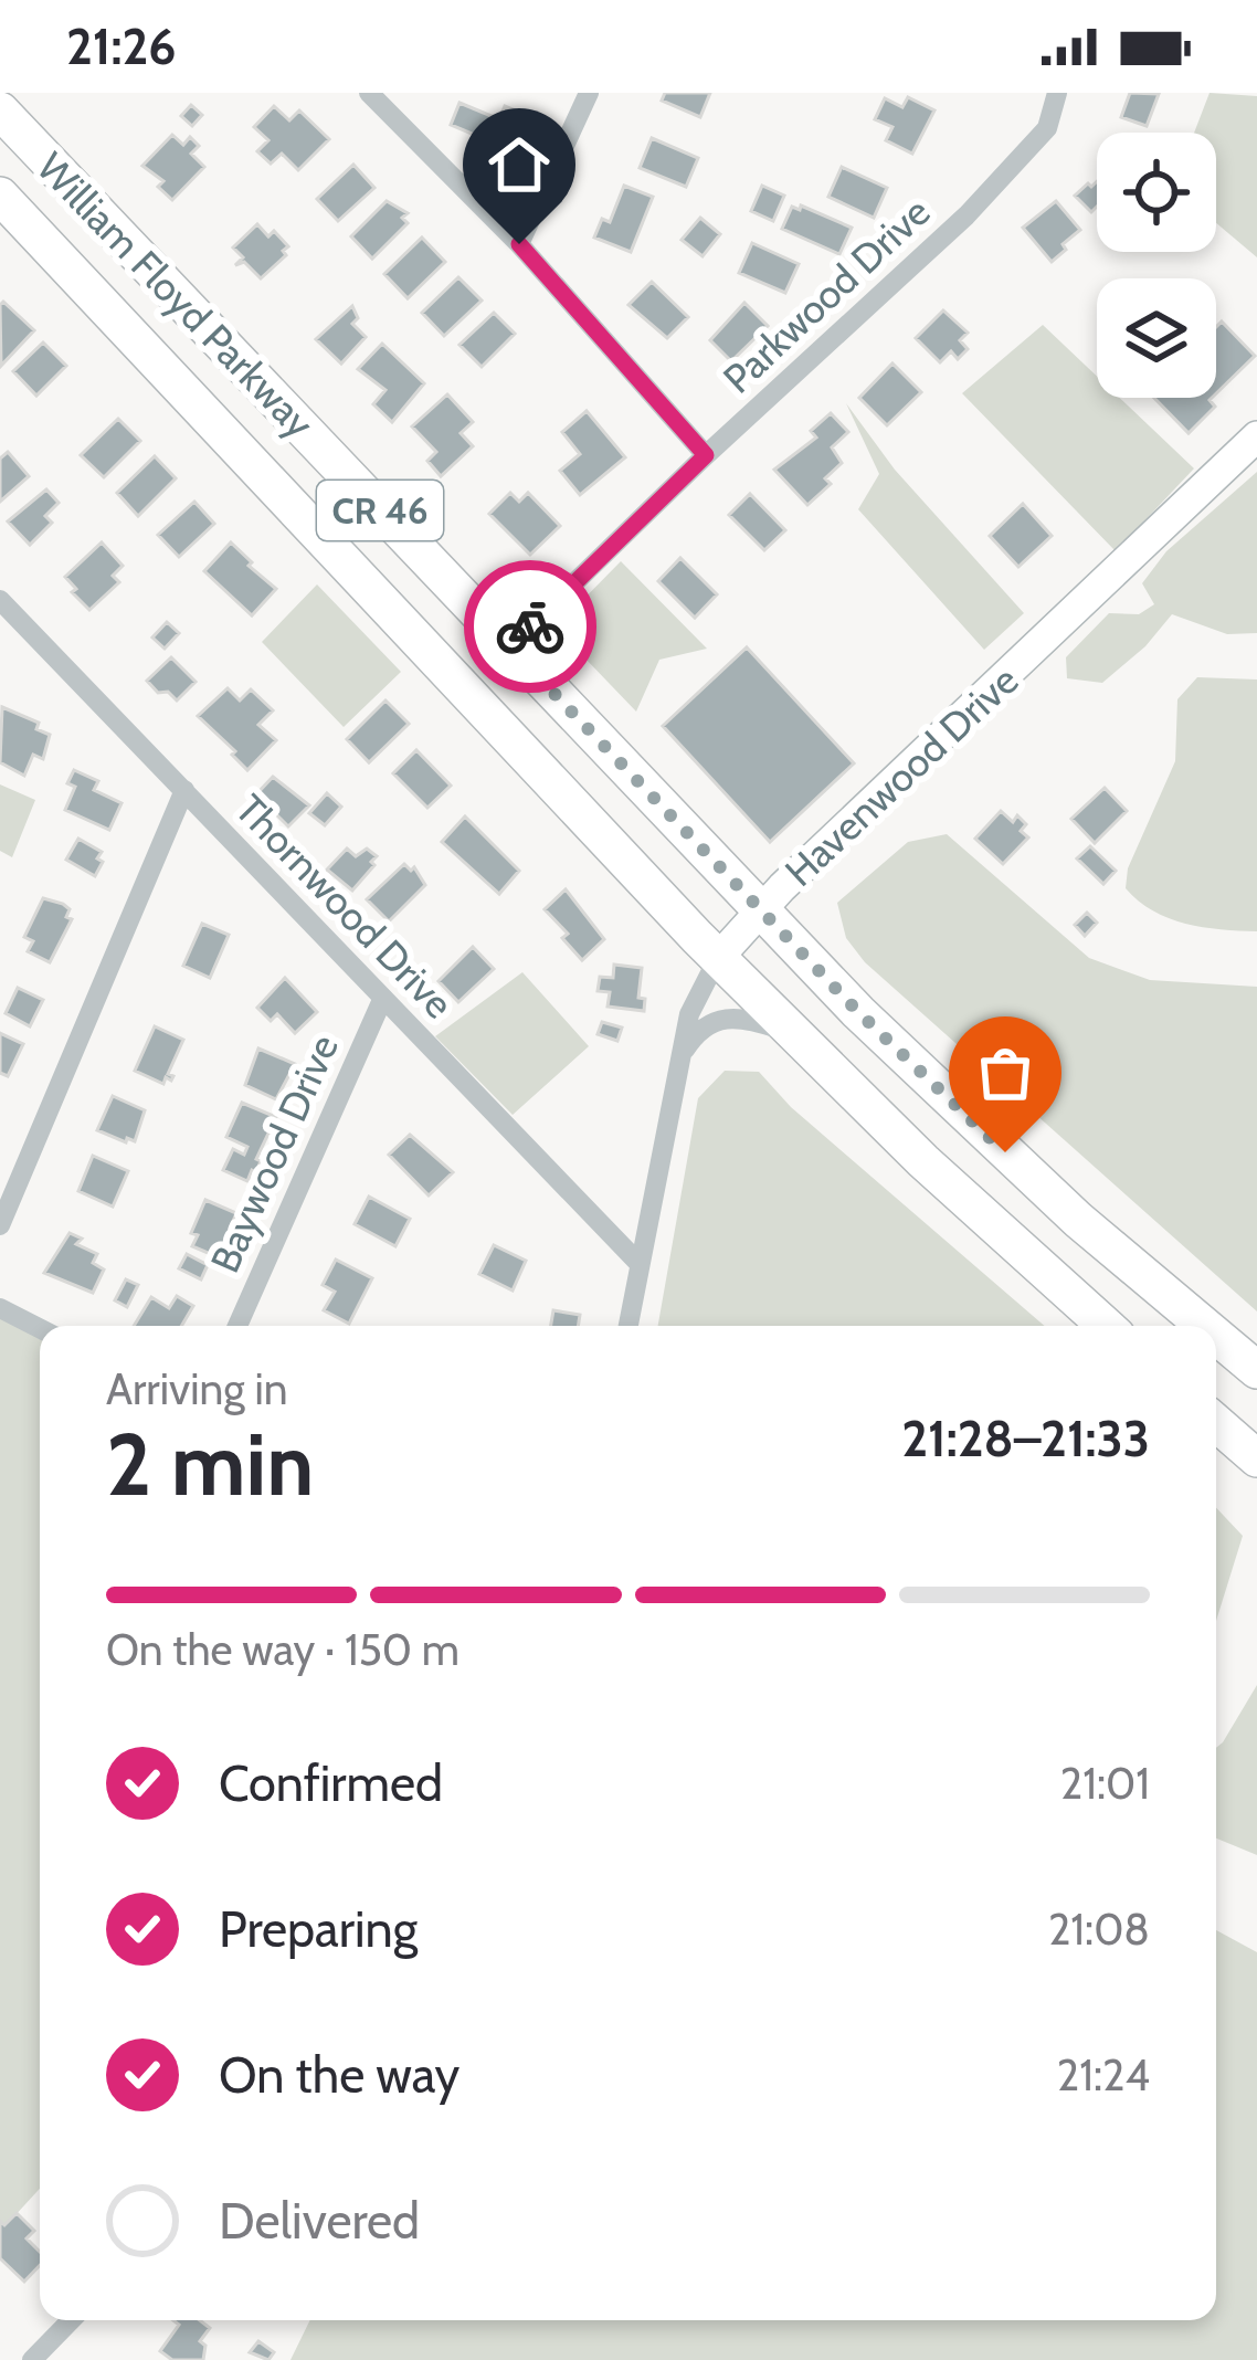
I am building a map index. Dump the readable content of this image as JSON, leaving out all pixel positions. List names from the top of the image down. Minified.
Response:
{"streets":{"highway":["William Floyd Parkway","CR 46"],"main road":["Havenwood Drive"],"street":["Parkwood Drive","Thornwood Drive","Baywood Drive"]},"crossings":[["William Floyd Parkway","Parkwood Drive"],["William Floyd Parkway","Havenwood Drive"],["Havenwood Drive","Thornwood Drive"],["Thornwood Drive","Baywood Drive"]],"page":{"status":"21:26","heading":["2 min","Arriving in","21:28–21:33"],"bar":"On the way · 150 m","list":[["Confirmed","21:01"],["Preparing","21:08"],["On the way","21:24"],"Delivered"]}}
